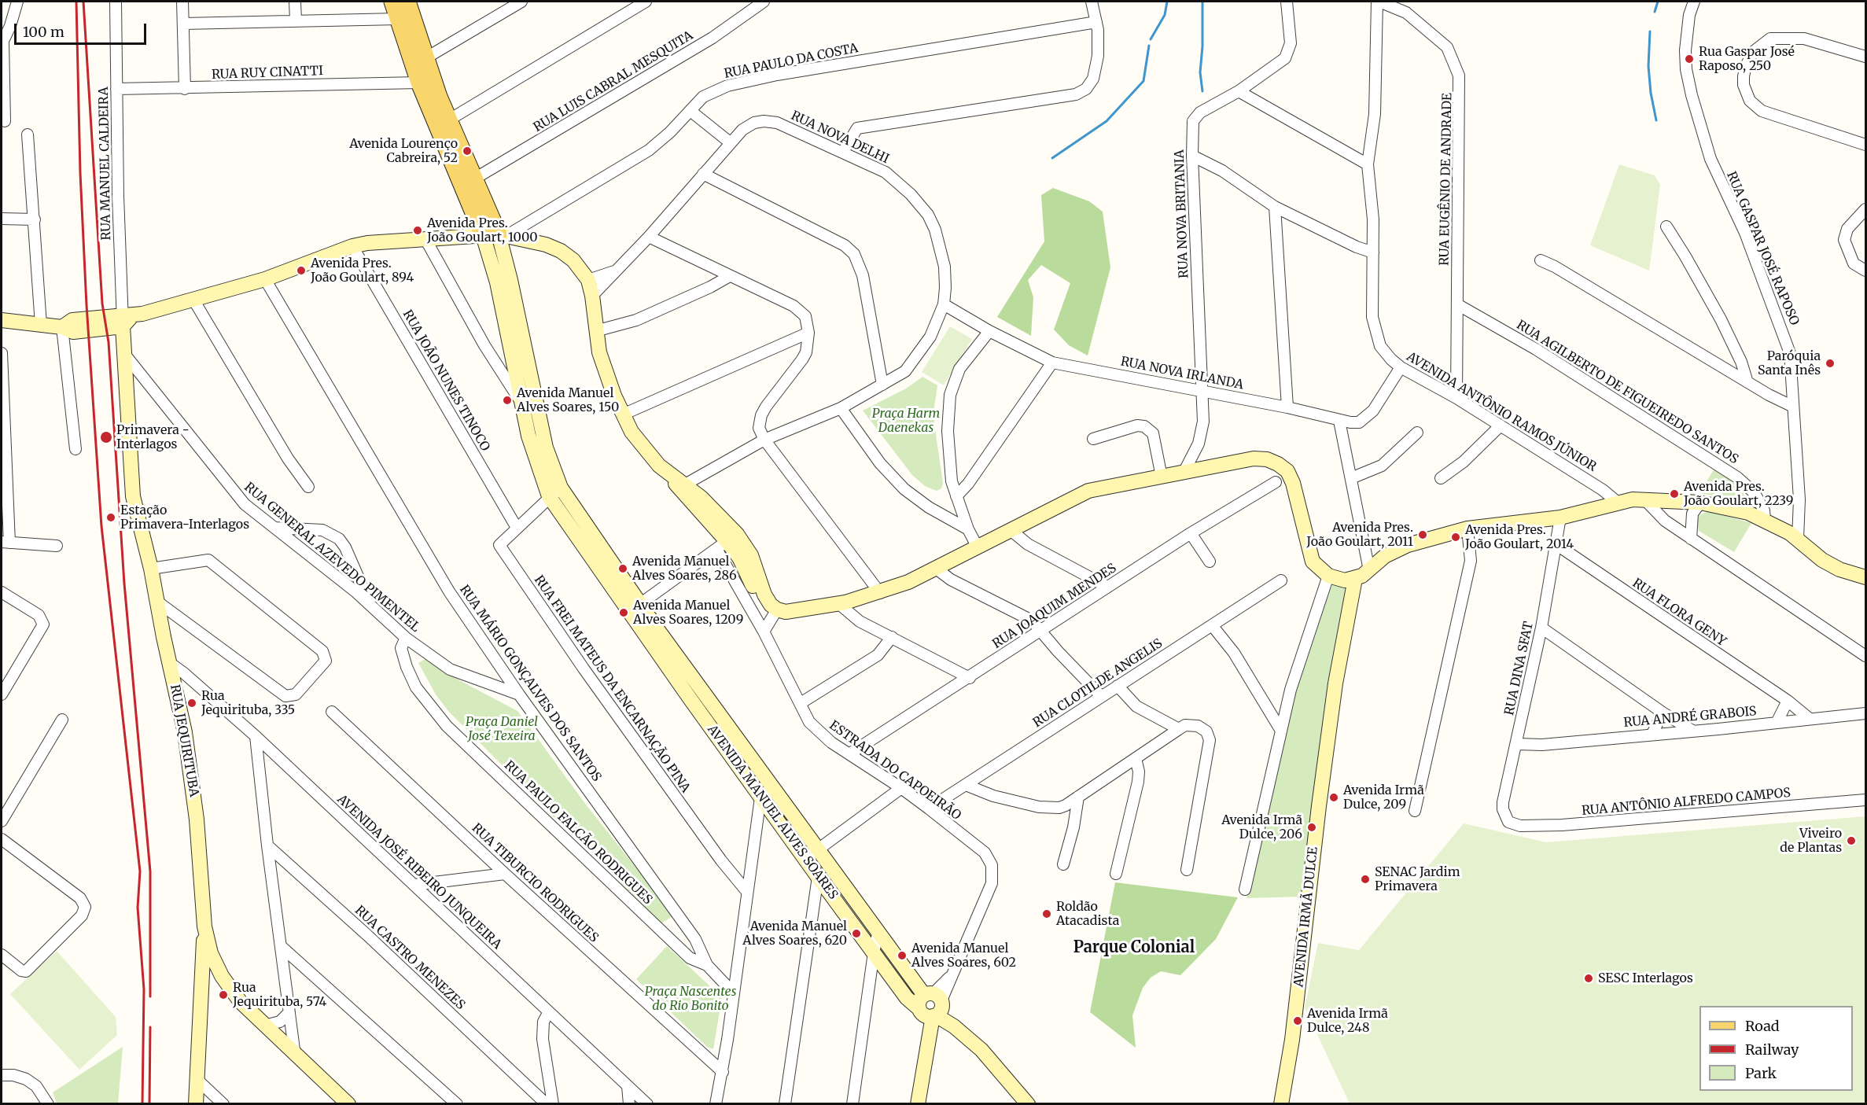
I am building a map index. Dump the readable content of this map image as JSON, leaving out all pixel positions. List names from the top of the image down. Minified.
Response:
{"streets":{"street":["RUA PAULO DA COSTA","RUA RUY CINATTI","RUA LUIS CABRAL MESQUITA","RUA NOVA DELHI","RUA MANUEL CALDEIRA","RUA EUGÊNIO DE ANDRADE","RUA NOVA BRITANIA","RUA GASPAR JOSÉ RAPOSO","RUA NOVA IRLANDA","RUA JOÃO NUNES TINOCO","RUA AGILBERTO DE FIGUEIREDO SANTOS","AVENIDA ANTÔNIO RAMOS JÚNIOR","RUA GENERAL AZEVEDO PIMENTEL","RUA JOAQUIM MENDES","RUA FLORA GENY","RUA DINA SFAT","RUA MÁRIO GONÇALVES DOS SANTOS","RUA CLOTILDE ANGELIS","RUA FREI MATEUS DA ENCARNAÇÃO PINA","RUA ANDRÉ GRABOIS","RUA JEQUIRITUBA","ESTRADA DO CAPOEIRÃO","RUA ANTÔNIO ALFREDO CAMPOS","AVENIDA MANUEL ALVES SOARES","RUA PAULO FALCÃO RODRIGUES","AVENIDA JOSÉ RIBEIRO JUNQUEIRA","RUA TIBURCIO RODRIGUES","AVENIDA IRMÃ DULCE","RUA CASTRO MENEZES"]},"crossings":[["RUA PAULO DA COSTA","AVENIDA MANUEL ALVES SOARES"],["RUA RUY CINATTI","RUA MANUEL CALDEIRA"],["RUA NOVA DELHI","RUA NOVA IRLANDA"],["RUA EUGÊNIO DE ANDRADE","RUA AGILBERTO DE FIGUEIREDO SANTOS"],["RUA EUGÊNIO DE ANDRADE","AVENIDA ANTÔNIO RAMOS JÚNIOR"],["RUA NOVA BRITANIA","RUA NOVA IRLANDA"],["RUA NOVA IRLANDA","AVENIDA ANTÔNIO RAMOS JÚNIOR"],["RUA JOÃO NUNES TINOCO","RUA FREI MATEUS DA ENCARNAÇÃO PINA"],["RUA GENERAL AZEVEDO PIMENTEL","RUA MÁRIO GONÇALVES DOS SANTOS"],["RUA GENERAL AZEVEDO PIMENTEL","RUA JEQUIRITUBA"],["RUA GENERAL AZEVEDO PIMENTEL","RUA PAULO FALCÃO RODRIGUES"],["RUA JOAQUIM MENDES","ESTRADA DO CAPOEIRÃO"],["RUA FLORA GENY","RUA DINA SFAT"],["RUA FLORA GENY","RUA ANDRÉ GRABOIS"],["RUA DINA SFAT","RUA ANDRÉ GRABOIS"],["RUA DINA SFAT","RUA ANTÔNIO ALFREDO CAMPOS"],["RUA MÁRIO GONÇALVES DOS SANTOS","RUA PAULO FALCÃO RODRIGUES"],["RUA CLOTILDE ANGELIS","ESTRADA DO CAPOEIRÃO"],["RUA FREI MATEUS DA ENCARNAÇÃO PINA","AVENIDA MANUEL ALVES SOARES"],["RUA JEQUIRITUBA","AVENIDA JOSÉ RIBEIRO JUNQUEIRA"],["ESTRADA DO CAPOEIRÃO","AVENIDA MANUEL ALVES SOARES"]],"districts":["Parque Colonial"],"parks":["Praça Harm Daenekas","Praça Daniel José Texeira","Praça Nascentes do Rio Bonito"],"places":["Rua Gaspar José Raposo, 250","Avenida Lourenço Cabreira, 52","Avenida Pres. João Goulart, 1000","Avenida Pres. João Goulart, 894","Paróquia Santa Inês","Avenida Manuel Alves Soares, 150","Primavera - Interlagos","Avenida Pres. João Goulart, 2239","Estação Primavera-Interlagos","Avenida Pres. João Goulart, 2011","Avenida Pres. João Goulart, 2014","Avenida Manuel Alves Soares, 286","Avenida Manuel Alves Soares, 1209","Rua Jequirituba, 335","Avenida Irmã Dulce, 209","Avenida Irmã Dulce, 206","Viveiro de Plantas","SENAC Jardim Primavera","Roldão Atacadista","Avenida Manuel Alves Soares, 620","Avenida Manuel Alves Soares, 602","SESC Interlagos","Rua Jequirituba, 574","Avenida Irmã Dulce, 248"],"legend":["Road","Railway","Park"],"scale_bar":"100 m"}
